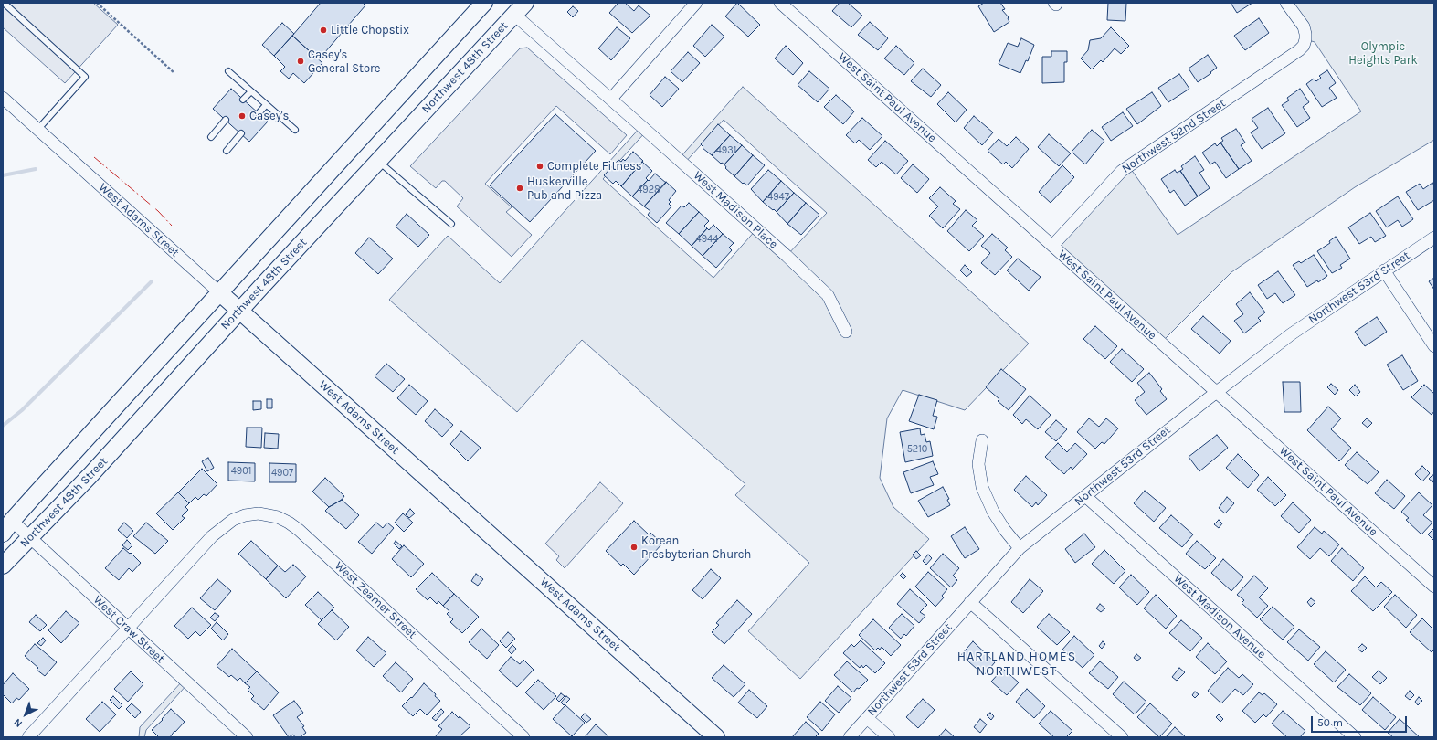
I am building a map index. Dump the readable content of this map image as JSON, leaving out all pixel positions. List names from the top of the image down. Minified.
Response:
{"streets":{"main road":["Northwest 48th Street","West Adams Street"],"street":["West Saint Paul Avenue","Northwest 52nd Street","West Madison Place","Northwest 53rd Street","West Zeamer Street","West Madison Avenue","West Craw Street"]},"crossings":[["Northwest 48th Street","West Adams Street"],["Northwest 48th Street","West Craw Street"],["West Saint Paul Avenue","Northwest 52nd Street"],["West Saint Paul Avenue","Northwest 53rd Street"],["Northwest 53rd Street","West Madison Avenue"],["West Zeamer Street","West Craw Street"]],"districts":["HARTLAND HOMES NORTHWEST"],"parks":["Olympic Heights Park"],"places":["Little Chopstix","Casey's General Store","Casey's","Complete Fitness","Huskerville Pub and Pizza","Korean Presbyterian Church"],"house_numbers":["4931","4928","4947","4944","5210","4901","4907"],"scale_bar":"50 m","north":"bottom left"}
